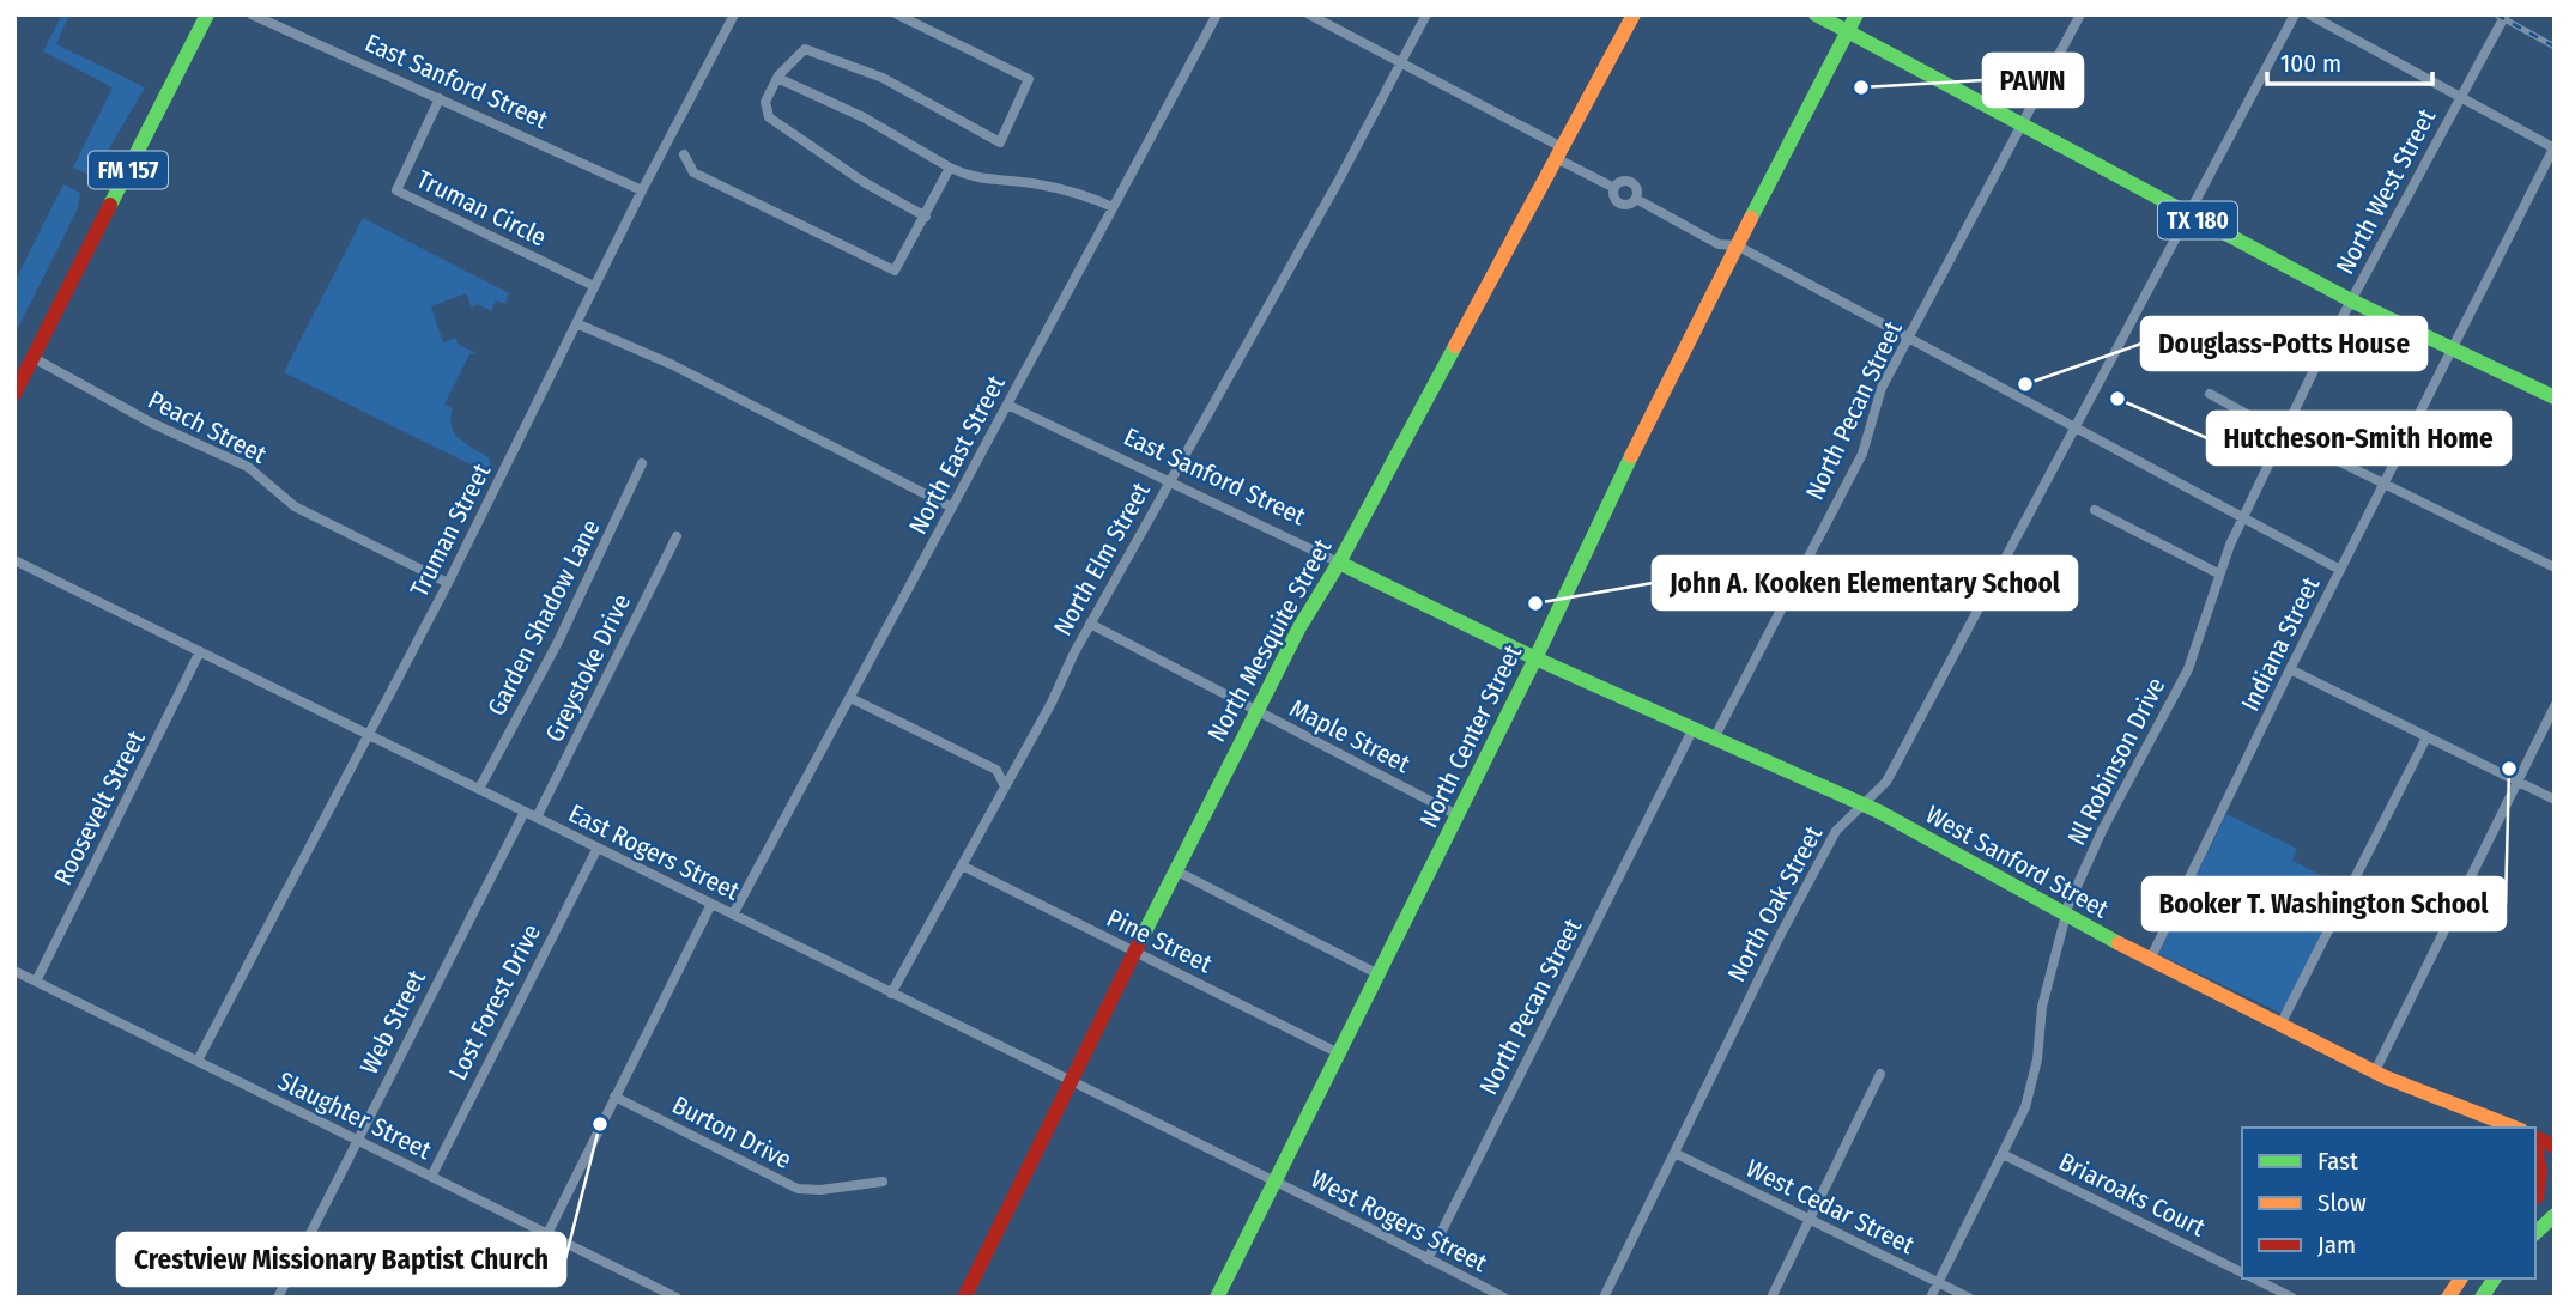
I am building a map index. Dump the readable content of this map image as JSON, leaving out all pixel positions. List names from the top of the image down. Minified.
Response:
{"streets":{"main road":["East Sanford Street","FM 157","TX 180","North Mesquite Street","North Center Street","West Sanford Street"],"street":["North West Street","Truman Circle","North Pecan Street","Peach Street","North East Street","Truman Street","North Elm Street","Garden Shadow Lane","Indiana Street","Greystoke Drive","Maple Street","Nl Robinson Drive","Roosevelt Street","East Rogers Street","North Oak Street","Pine Street","Lost Forest Drive","Web Street","Slaughter Street","Burton Drive","Briaroaks Court","West Cedar Street","West Rogers Street"]},"crossings":[["East Sanford Street","Truman Circle"],["East Sanford Street","North East Street"],["East Sanford Street","Truman Street"],["East Sanford Street","North Elm Street"],["East Sanford Street","North Mesquite Street"],["East Sanford Street","North Center Street"],["East Sanford Street","West Sanford Street"],["FM 157","Peach Street"],["North West Street","TX 180"],["North West Street","Nl Robinson Drive"],["Truman Circle","Truman Street"],["TX 180","North Pecan Street"],["TX 180","Indiana Street"],["TX 180","North Center Street"],["TX 180","Nl Robinson Drive"],["TX 180","North Oak Street"],["North Pecan Street","West Sanford Street"],["North Pecan Street","West Rogers Street"],["Peach Street","Truman Street"],["North East Street","East Rogers Street"],["Truman Street","East Rogers Street"],["Truman Street","Slaughter Street"],["North Elm Street","Maple Street"],["North Elm Street","East Rogers Street"],["North Elm Street","Pine Street"],["Garden Shadow Lane","East Rogers Street"],["North Mesquite Street","Maple Street"],["North Mesquite Street","East Rogers Street"],["North Mesquite Street","Pine Street"],["Indiana Street","West Sanford Street"],["Greystoke Drive","East Rogers Street"],["Maple Street","North Center Street"],["North Center Street","East Rogers Street"],["North Center Street","West Sanford Street"],["North Center Street","Pine Street"],["North Center Street","West Rogers Street"],["Nl Robinson Drive","West Sanford Street"],["Nl Robinson Drive","Briaroaks Court"],["Nl Robinson Drive","West Cedar Street"],["Roosevelt Street","East Rogers Street"],["Roosevelt Street","Slaughter Street"],["East Rogers Street","Lost Forest Drive"],["East Rogers Street","Web Street"],["East Rogers Street","West Rogers Street"],["West Sanford Street","North Oak Street"],["North Oak Street","West Cedar Street"],["Lost Forest Drive","Slaughter Street"],["Web Street","Slaughter Street"]],"places":["PAWN","Douglass-Potts House","Hutcheson-Smith Home","John A. Kooken Elementary School","Booker T. Washington School","Crestview Missionary Baptist Church"],"legend":["Fast","Slow","Jam"],"scale_bar":"100 m"}
